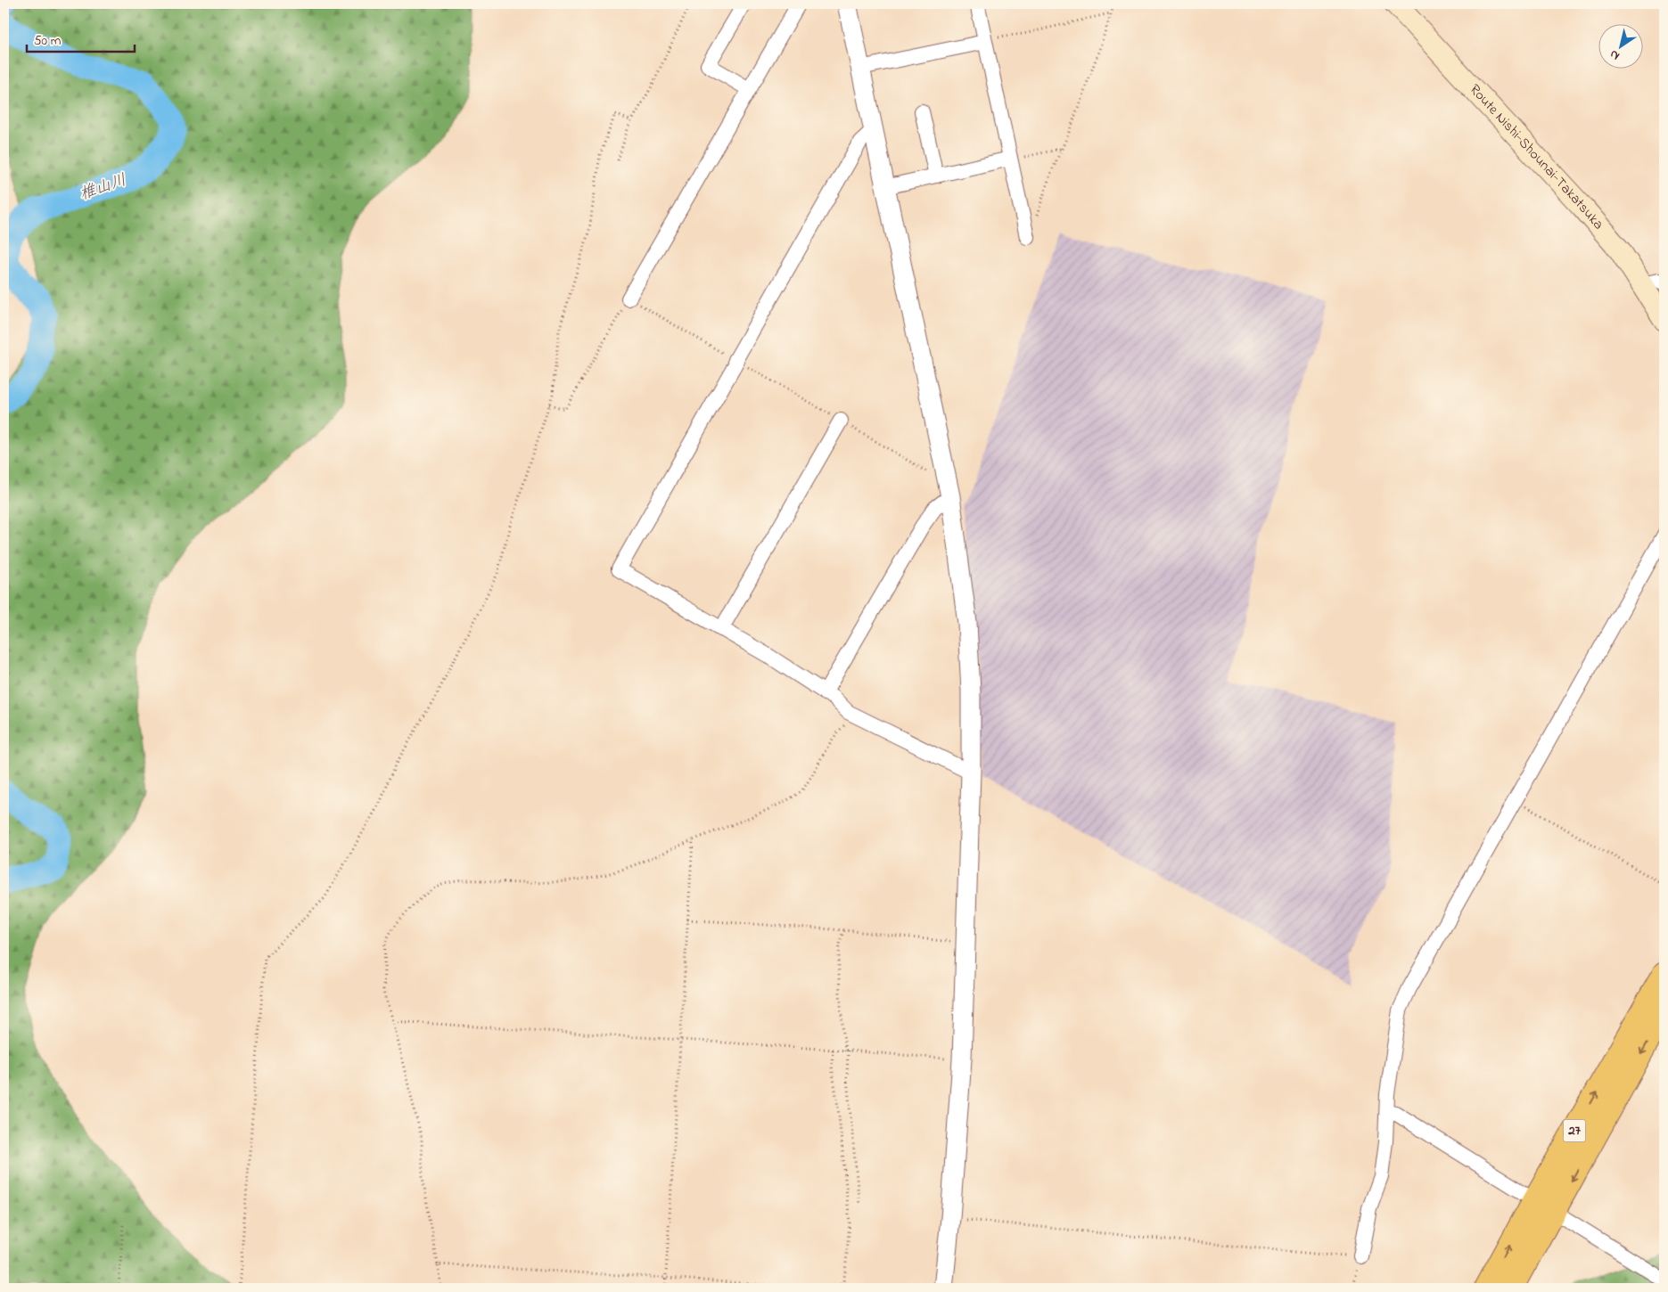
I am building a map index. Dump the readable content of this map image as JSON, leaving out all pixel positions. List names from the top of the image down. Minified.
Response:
{"streets":{"main road":["Route Nishi-Shounai-Takatsuka","27"]},"water":["椎山川"],"scale_bar":"50 m","north":"bottom left"}
